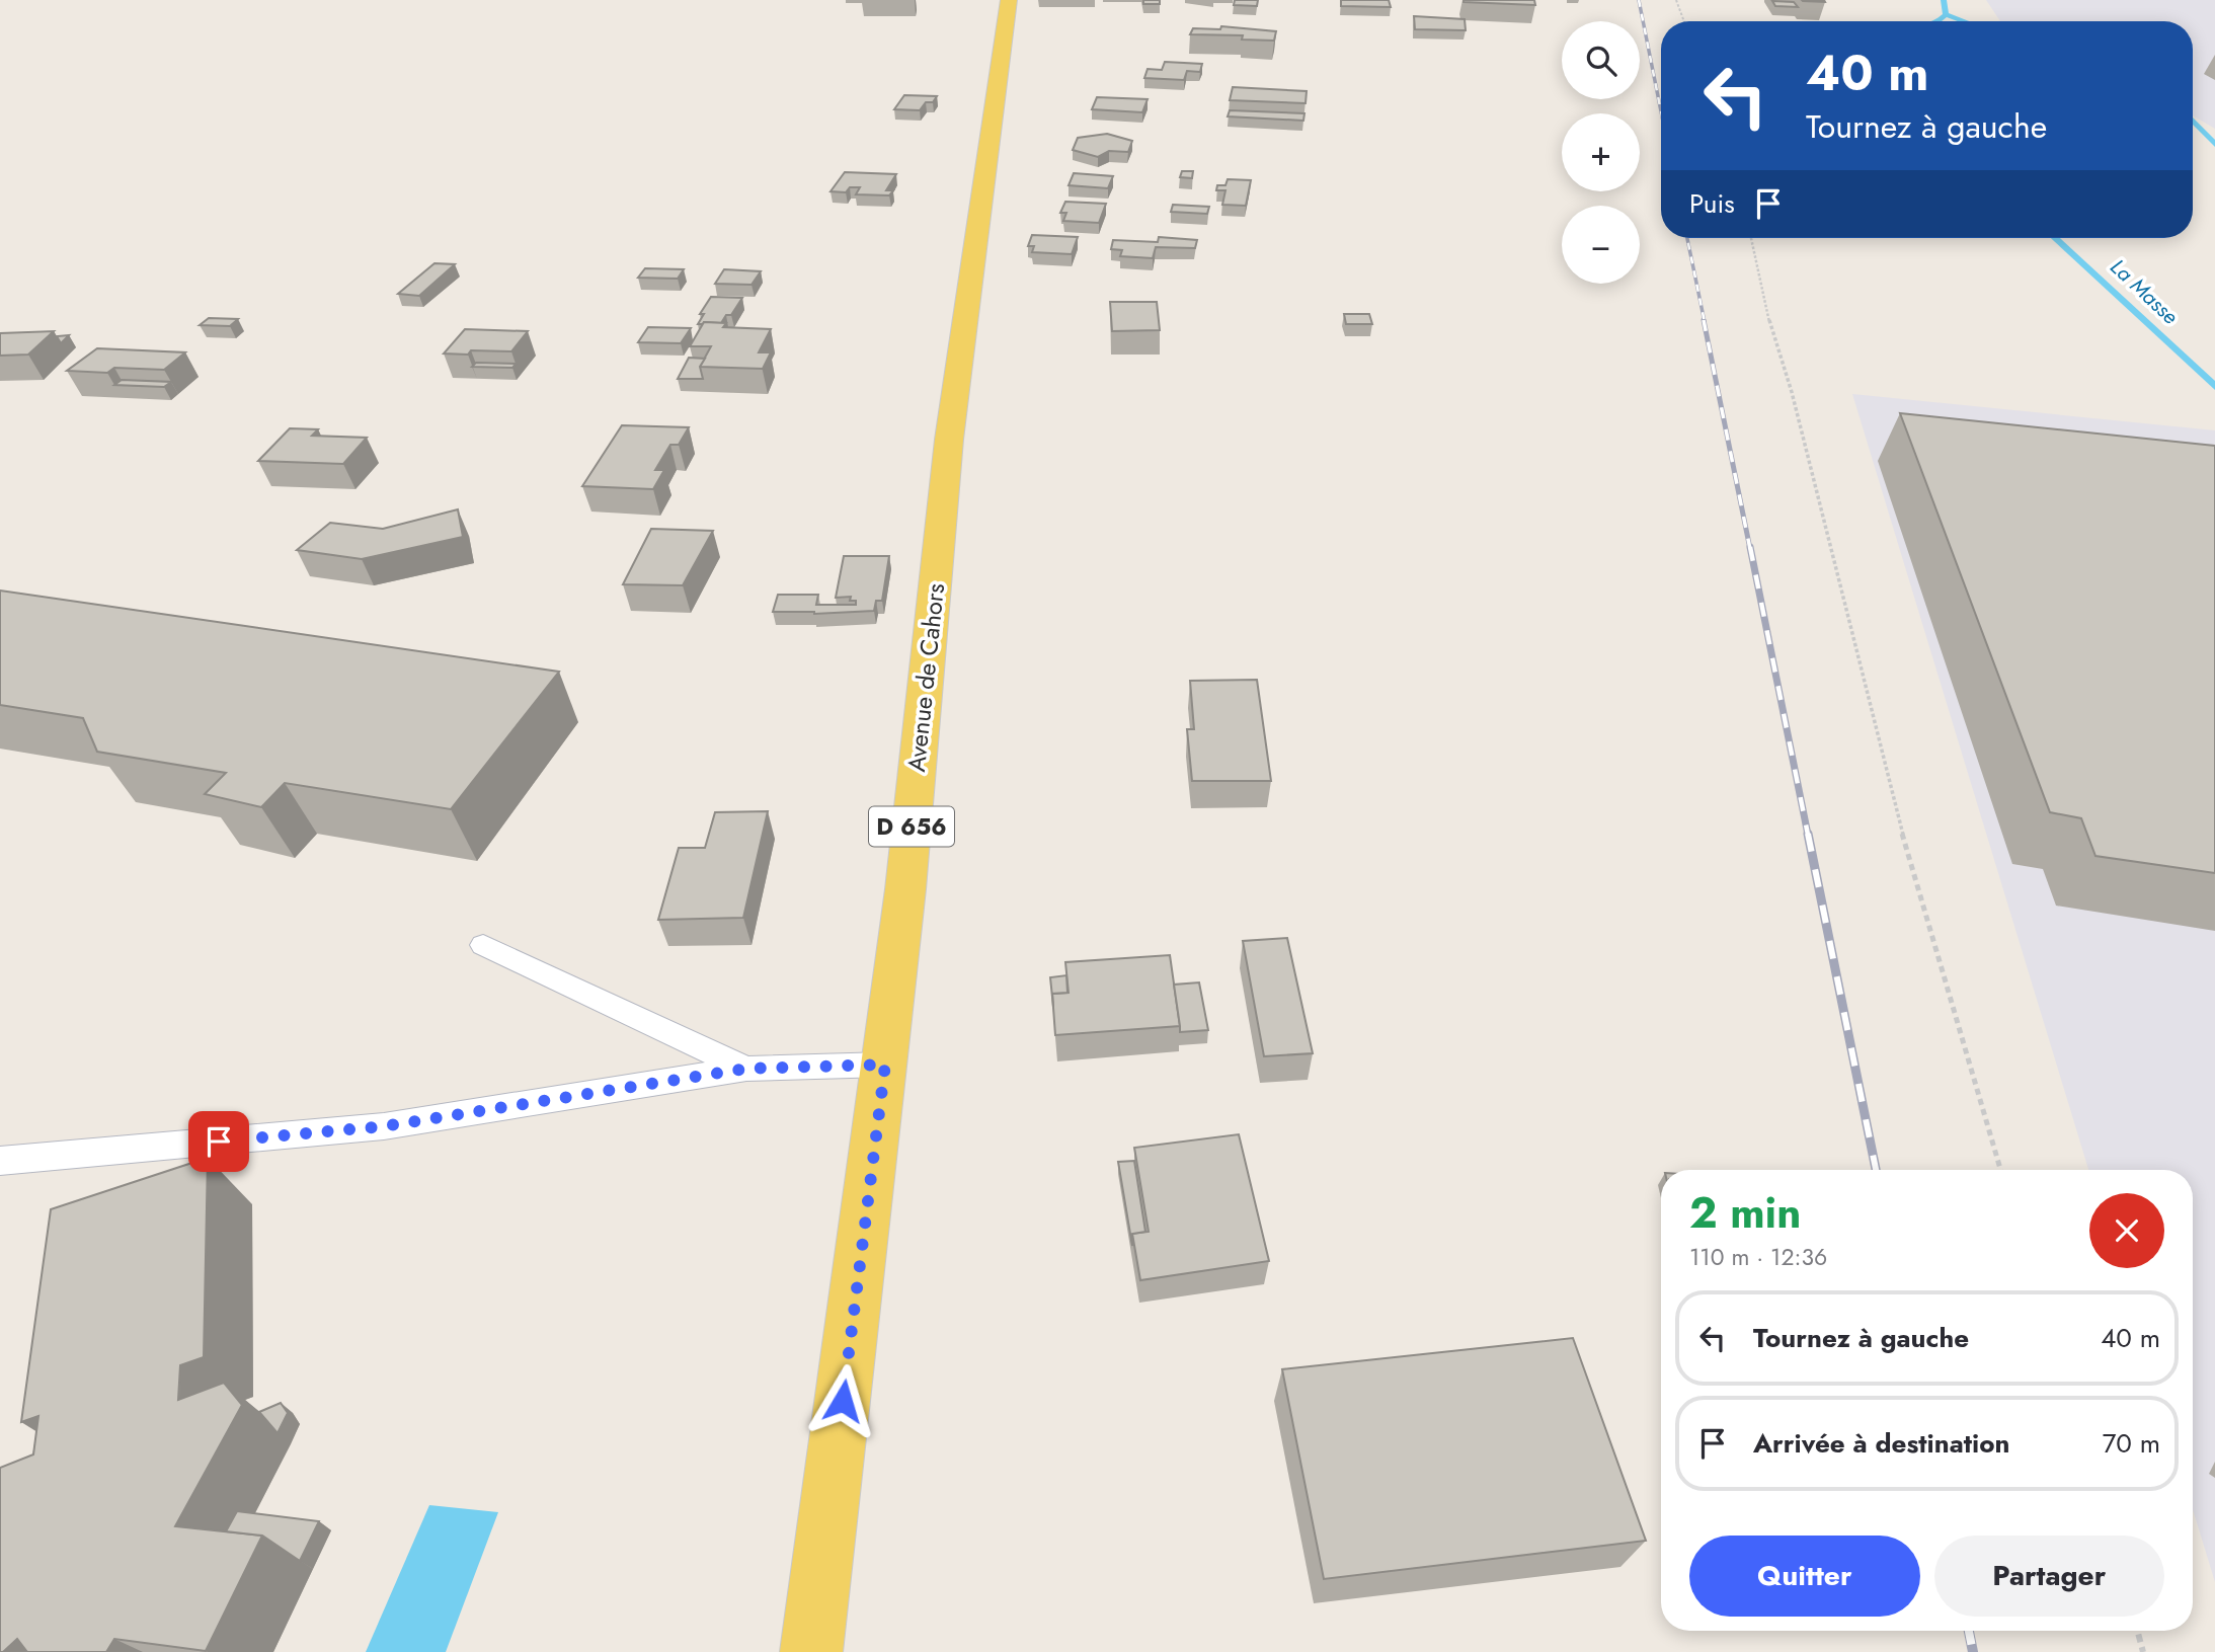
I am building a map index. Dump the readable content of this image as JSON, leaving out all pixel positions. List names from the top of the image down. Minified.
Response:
{"streets":{"main road":["Avenue de Cahors","D 656"]},"water":["La Masse"],"page":{"map_buttons":["+","−"],"turn":["40 m","Tournez à gauche"],"then":"Puis","heading":["2 min","110 m · 12:36"],"list":[{"name":"Tournez à gauche","value":"40 m"},{"name":"Arrivée à destination","value":"70 m"}],"buttons":["Quitter","Partager"]}}
